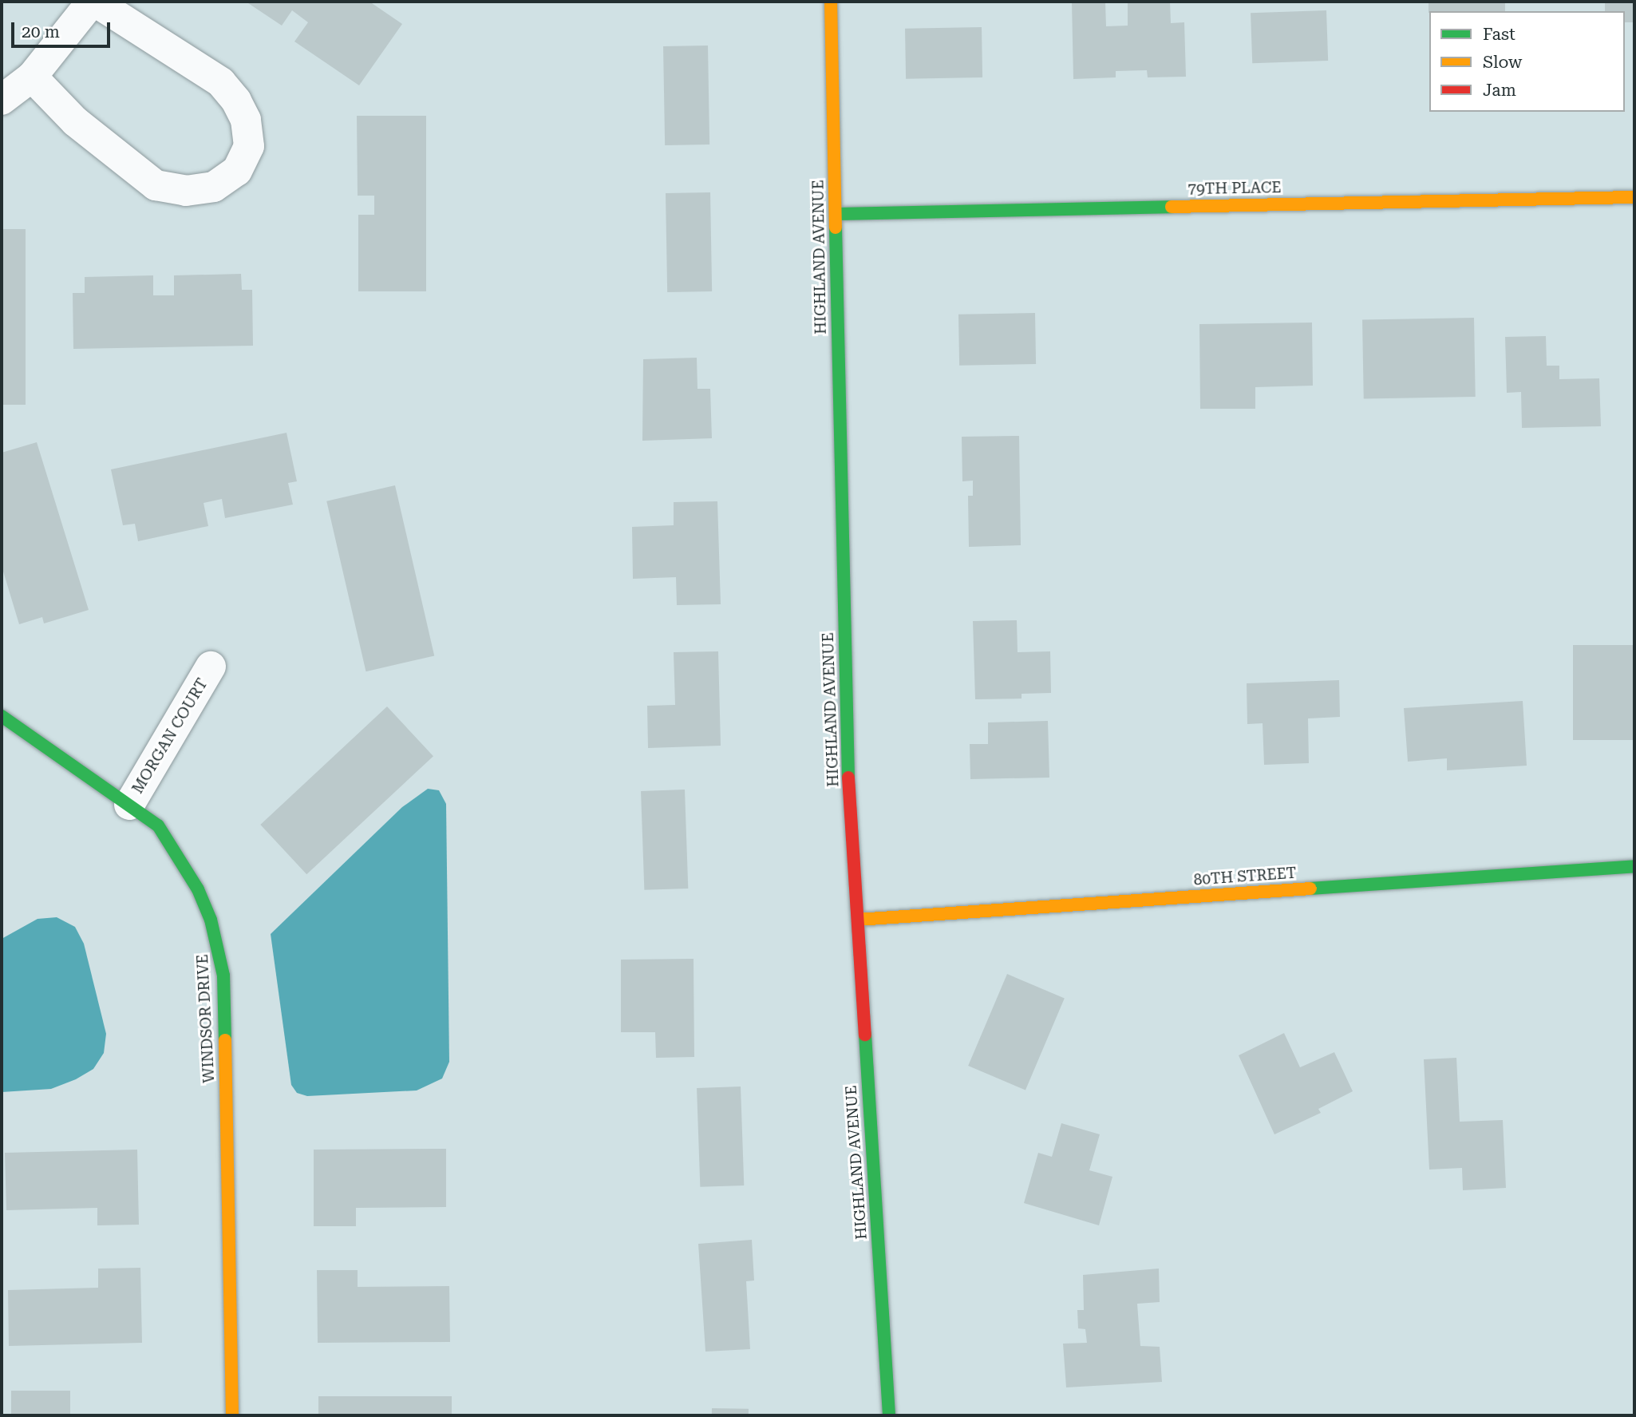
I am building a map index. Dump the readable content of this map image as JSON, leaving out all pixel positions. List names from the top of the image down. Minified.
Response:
{"streets":{"street":["79TH PLACE","HIGHLAND AVENUE","MORGAN COURT","80TH STREET","WINDSOR DRIVE"]},"crossings":[["79TH PLACE","HIGHLAND AVENUE"],["HIGHLAND AVENUE","80TH STREET"],["MORGAN COURT","WINDSOR DRIVE"]],"legend":["Fast","Slow","Jam"],"scale_bar":"20 m"}
